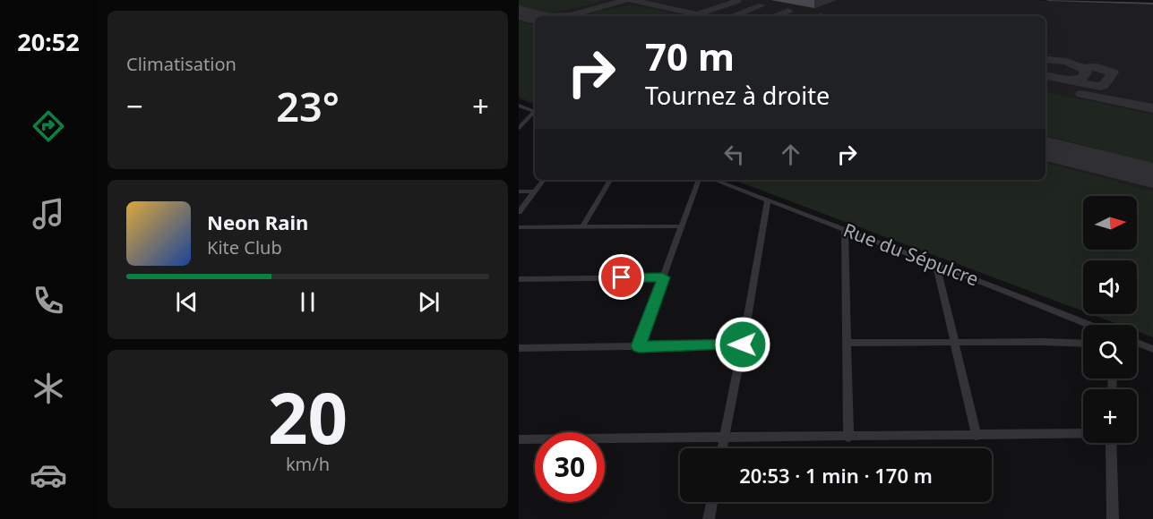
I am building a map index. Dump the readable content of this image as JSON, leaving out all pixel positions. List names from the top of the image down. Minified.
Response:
{"streets":{"street":["Rue du Sépulcre"]},"north":"right","page":{"tabs":"20:52","tile":["Climatisation",["20","km/h"]],"turn":["70 m","Tournez à droite"],"heat":["−","23°","+"],"map_buttons":"+","song":["Neon Rain","Kite Club"],"limit":"30","trip":"20:53 · 1 min · 170 m"}}
